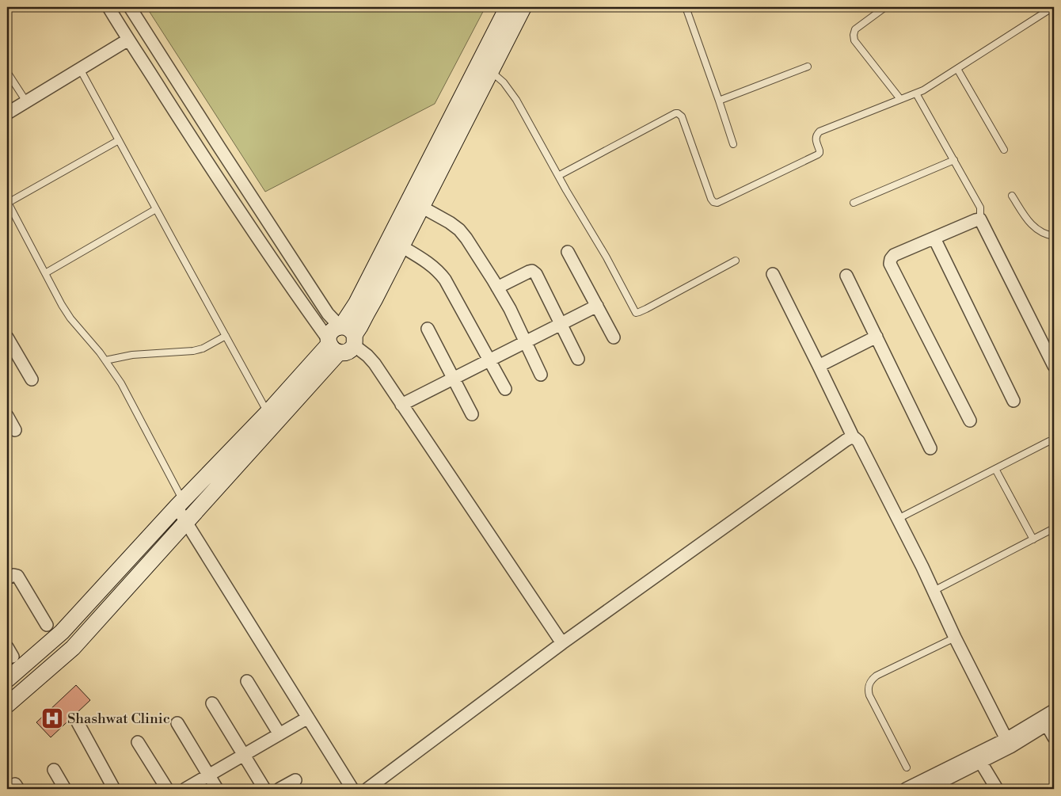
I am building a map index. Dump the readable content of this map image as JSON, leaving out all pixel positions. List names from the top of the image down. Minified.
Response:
{"places":{"hospital":["Shashwat Clinic"]}}
